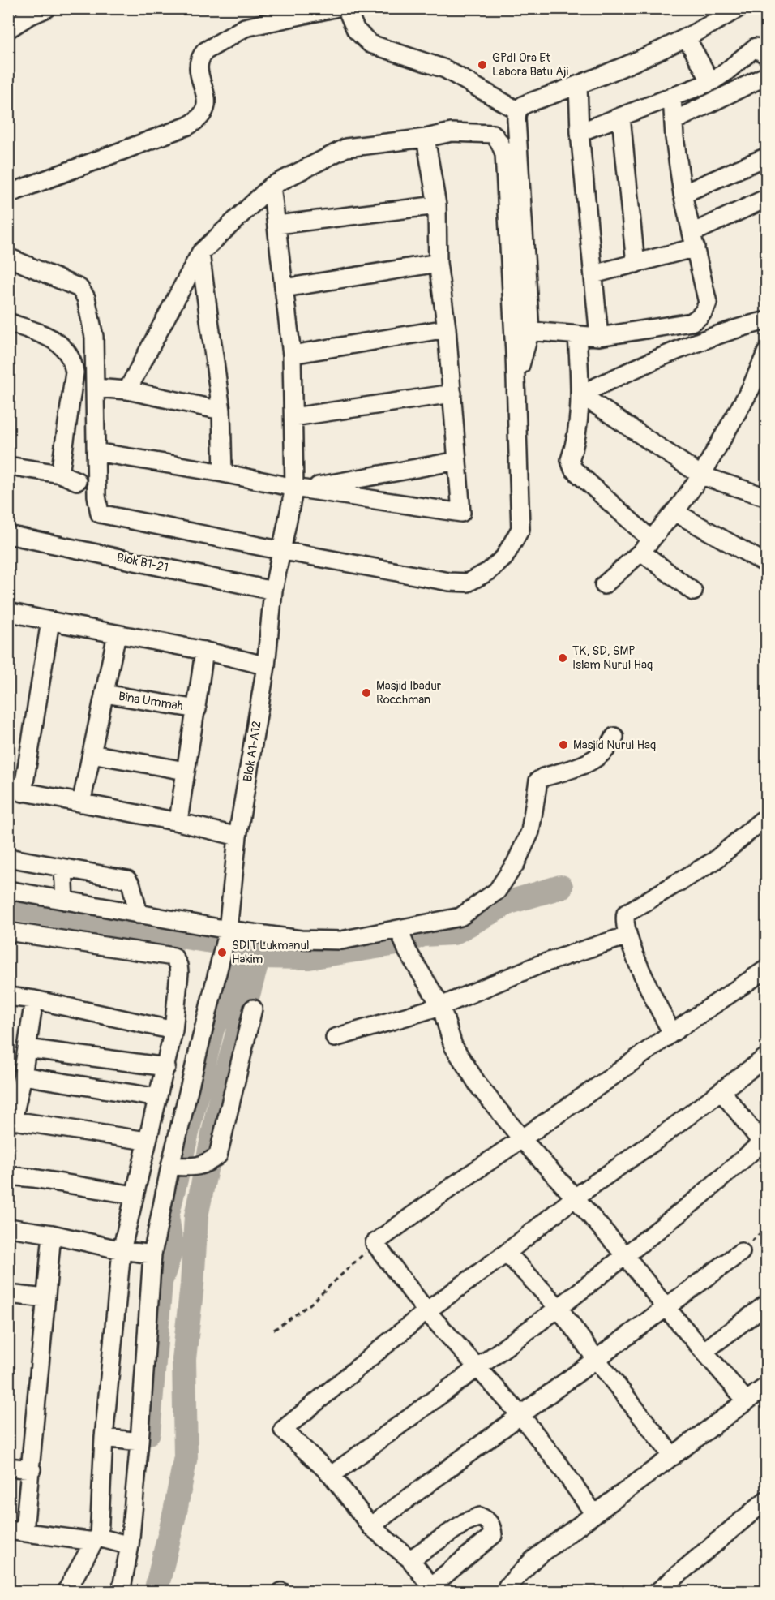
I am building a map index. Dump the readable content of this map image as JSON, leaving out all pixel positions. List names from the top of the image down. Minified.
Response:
{"streets":{"street":["Blok B1-21","Bina Ummah","Blok A1-A12"]},"crossings":[["Blok B1-21","Blok A1-A12"]],"places":["GPdI Ora Et Labora Batu Aji","TK, SD, SMP Islam Nurul Haq","Masjid Ibadur Rocchman","Masjid Nurul Haq","SDIT Lukmanul Hakim"]}
